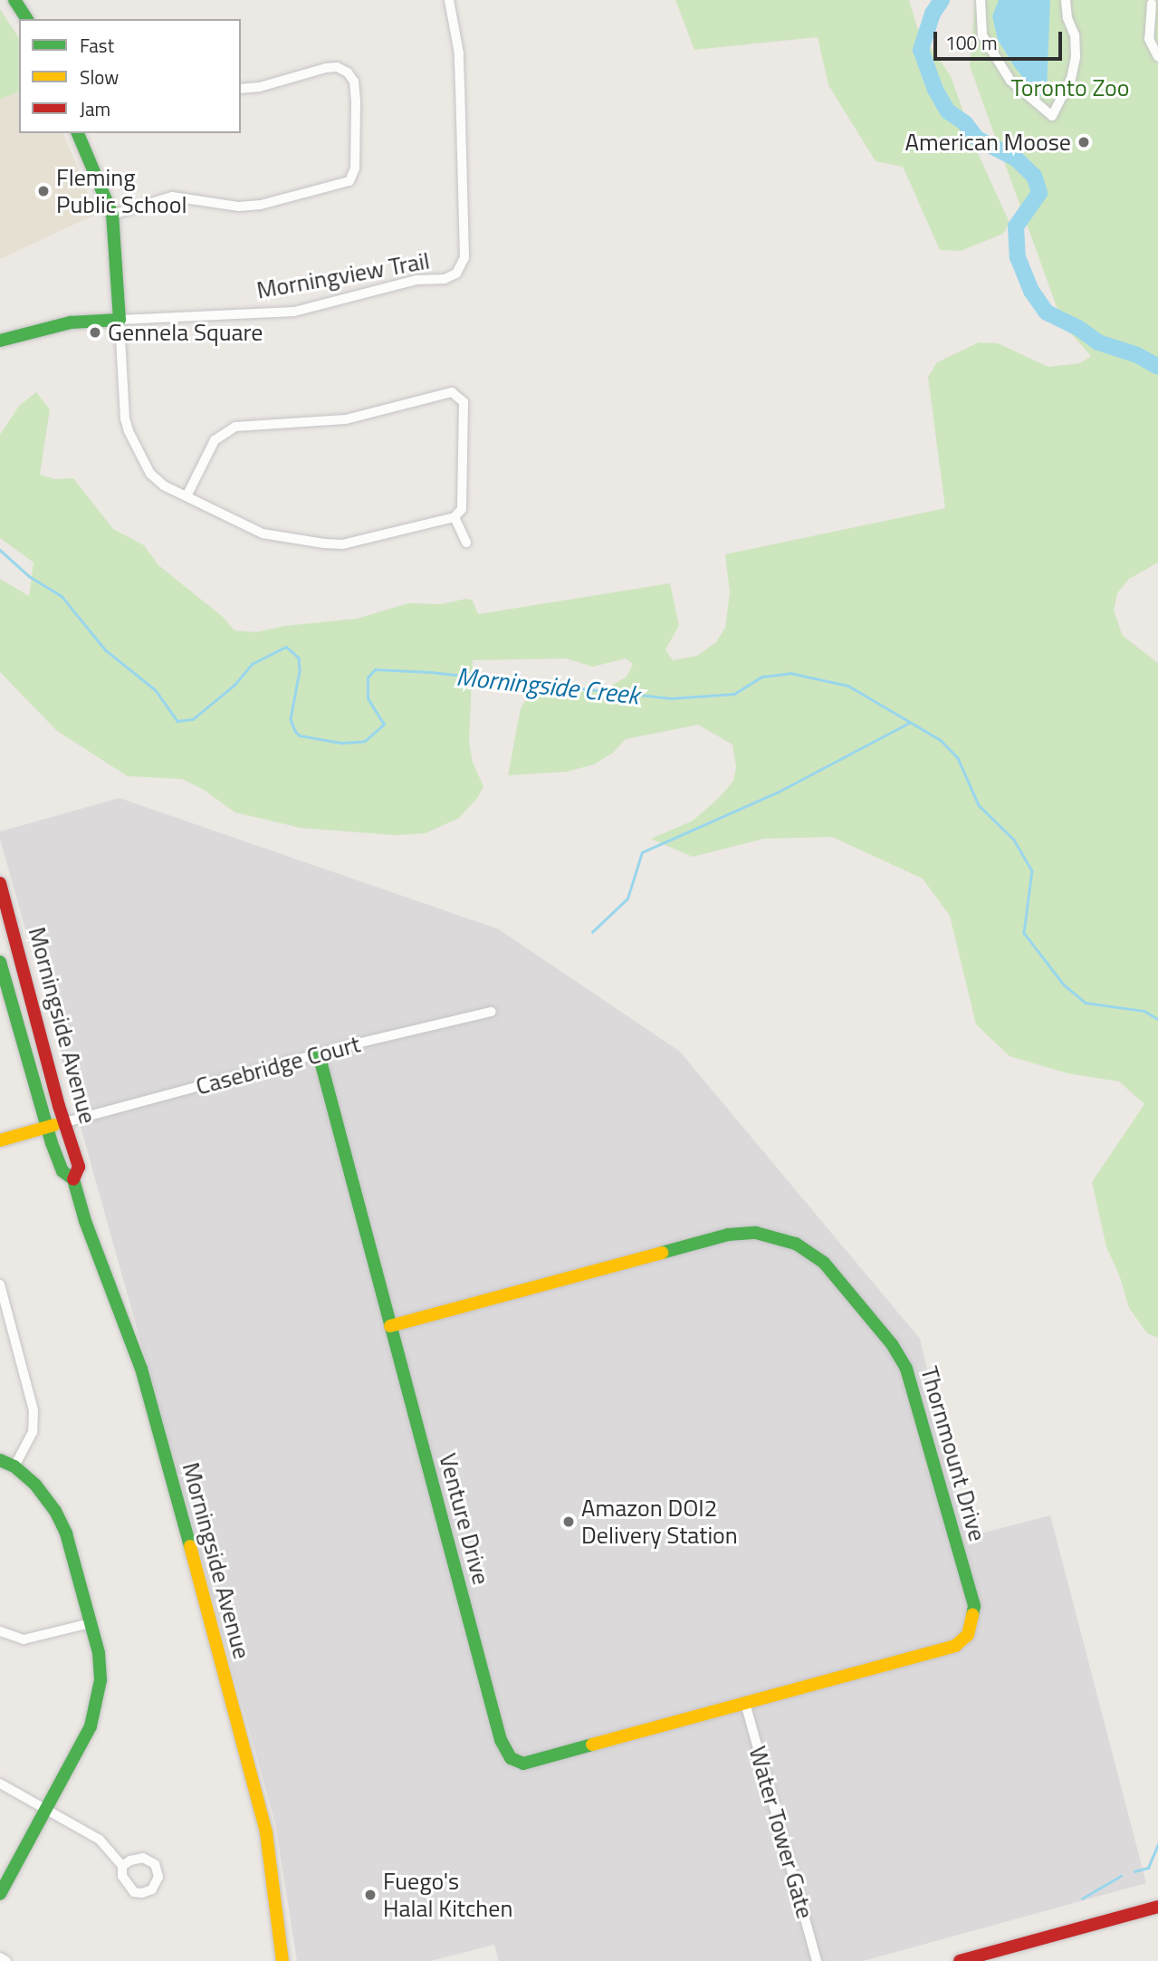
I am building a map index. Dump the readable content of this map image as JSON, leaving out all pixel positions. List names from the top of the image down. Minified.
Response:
{"streets":{"street":["Morningview Trail","Morningside Avenue","Casebridge Court","Thornmount Drive","Venture Drive","Water Tower Gate"]},"crossings":[["Morningside Avenue","Casebridge Court"],["Casebridge Court","Venture Drive"],["Thornmount Drive","Venture Drive"],["Thornmount Drive","Water Tower Gate"],["Venture Drive","Water Tower Gate"]],"water":["Morningside Creek"],"parks":["Toronto Zoo"],"places":["American Moose","Fleming Public School","Gennela Square","Amazon DOI2 Delivery Station","Fuego's Halal Kitchen"],"legend":["Fast","Slow","Jam"],"scale_bar":"100 m"}
